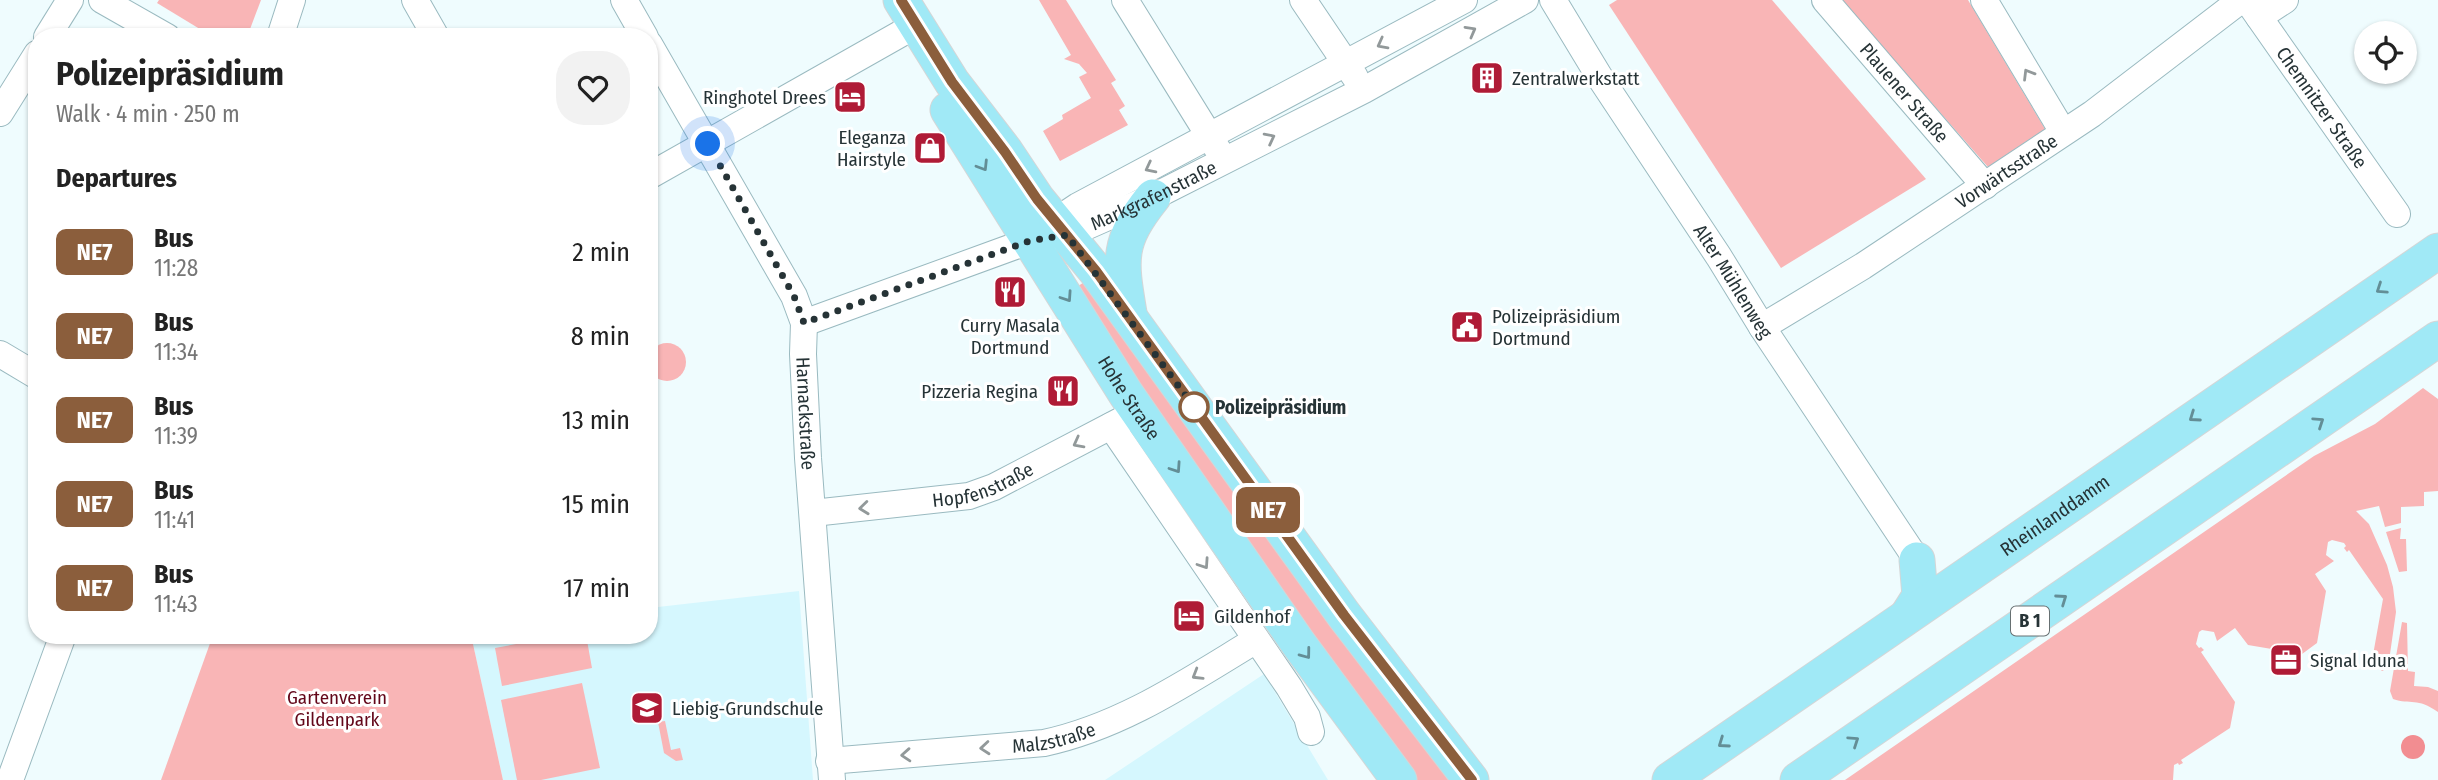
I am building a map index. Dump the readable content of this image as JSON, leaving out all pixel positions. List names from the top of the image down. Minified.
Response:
{"streets":{"main road":["Hohe Straße","Rheinlanddamm","B 1"],"street":["Plauener Straße","Chemnitzer Straße","Vorwärtsstraße","Markgrafenstraße","Alter Mühlenweg","Harnackstraße","Hopfenstraße","Malzstraße"]},"crossings":[["Plauener Straße","Vorwärtsstraße"],["Chemnitzer Straße","Vorwärtsstraße"],["Vorwärtsstraße","Alter Mühlenweg"],["Markgrafenstraße","Hohe Straße"],["Hohe Straße","Hopfenstraße"],["Hohe Straße","Malzstraße"],["Harnackstraße","Hopfenstraße"],["Harnackstraße","Malzstraße"]],"one_way":["Malzstraße"],"parks":["Gartenverein Gildenpark"],"places":{"building":["Zentralwerkstatt"],"hotel":["Ringhotel Drees","Gildenhof"],"shop":["Eleganza Hairstyle"],"restaurant":["Curry Masala Dortmund","Pizzeria Regina"],"public building":["Polizeipräsidium Dortmund"],"other":["Polizeipräsidium"],"office":["Signal Iduna"],"school or university":["Liebig-Grundschule"]},"lines":["bus line NE7"],"page":{"on_map":"NE7","heading":[["Polizeipräsidium","Walk · 4 min · 250 m"],"Departures"],"list":[{"mark":"NE7","name":"Bus","note":"11:28","value":"2 min"},{"mark":"NE7","name":"Bus","note":"11:34","value":"8 min"},{"mark":"NE7","name":"Bus","note":"11:39","value":"13 min"},{"mark":"NE7","name":"Bus","note":"11:41","value":"15 min"},{"mark":"NE7","name":"Bus","note":"11:43","value":"17 min"}]}}
